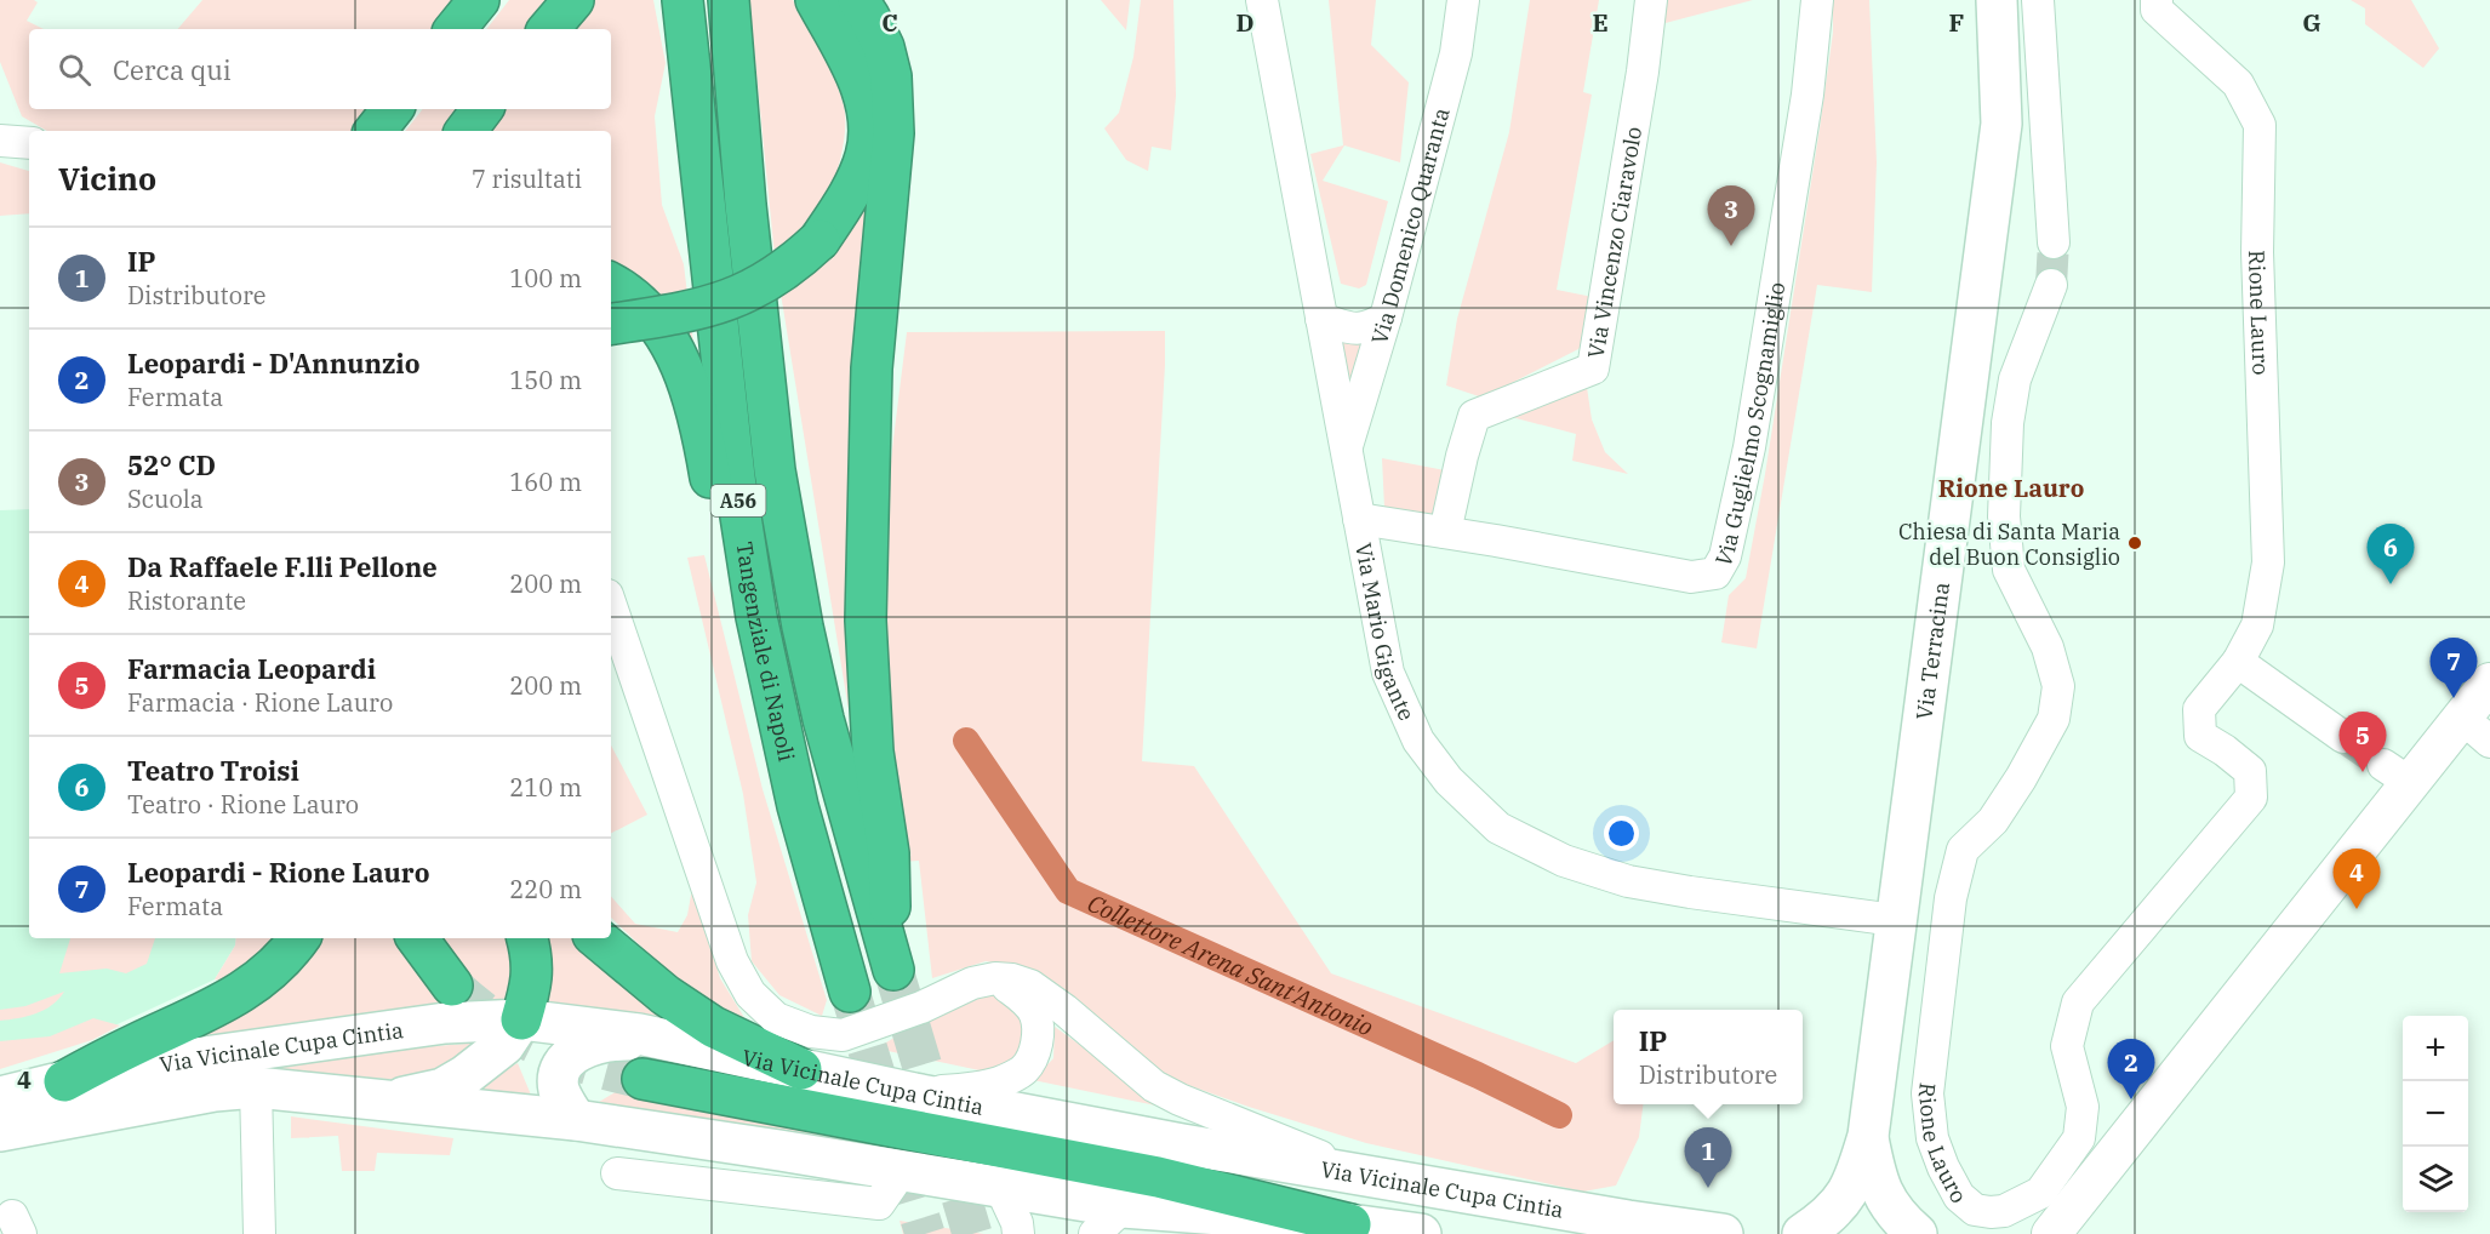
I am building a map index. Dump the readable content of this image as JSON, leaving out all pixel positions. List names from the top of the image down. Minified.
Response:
{"streets":{"highway":["A56","Tangenziale di Napoli"],"main road":["Via Terracina","Via Vicinale Cupa Cintia"],"street":["Via Domenico Quaranta","Via Vincenzo Ciaravolo","Rione Lauro","Via Guglielmo Scognamiglio","Via Mario Gigante"]},"crossings":[["Via Domenico Quaranta","Via Mario Gigante"],["Via Vincenzo Ciaravolo","Via Guglielmo Scognamiglio"],["Via Guglielmo Scognamiglio","Via Mario Gigante"],["Via Mario Gigante","Via Terracina"]],"districts":["Rione Lauro"],"water":["Collettore Arena Sant'Antonio"],"places":["Chiesa di Santa Maria del Buon Consiglio"],"page":{"search":"Cerca qui","heading":["Vicino","7 risultati"],"pins":["3","6","7","5","4","2","1"],"list":[{"mark":"1","name":"IP","note":"Distributore","value":"100 m"},{"mark":"2","name":"Leopardi - D'Annunzio","note":"Fermata","value":"150 m"},{"mark":"3","name":"52° CD","note":"Scuola","value":"160 m"},{"mark":"4","name":"Da Raffaele F.lli Pellone","note":"Ristorante","value":"200 m"},{"mark":"5","name":"Farmacia Leopardi","note":"Farmacia · Rione Lauro","value":"200 m"},{"mark":"6","name":"Teatro Troisi","note":"Teatro · Rione Lauro","value":"210 m"},{"mark":"7","name":"Leopardi - Rione Lauro","note":"Fermata","value":"220 m"}],"popup":["IP","Distributore"],"map_buttons":["+","−"]},"grid":{"columns":["C","D","E","F","G"],"rows":["4"]}}
